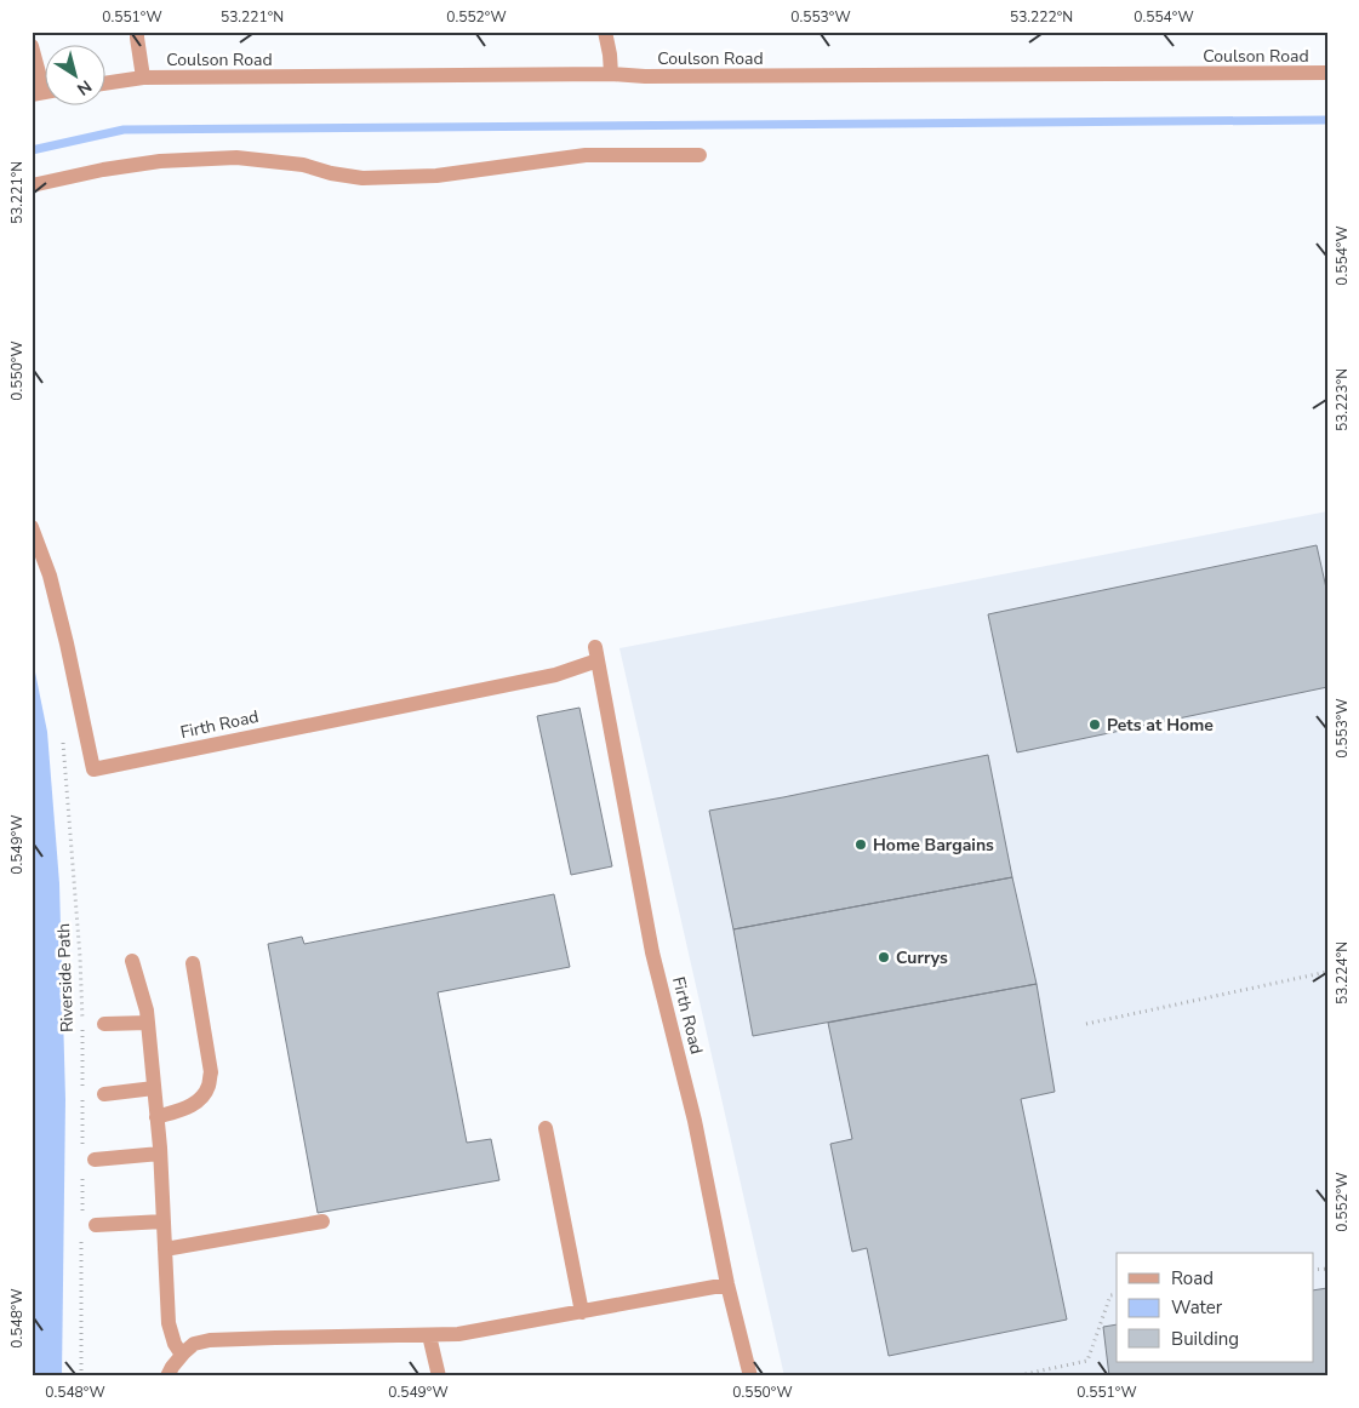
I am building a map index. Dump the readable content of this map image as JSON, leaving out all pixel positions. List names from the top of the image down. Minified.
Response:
{"streets":{"street":["Coulson Road","Firth Road"],"path":["Riverside Path"]},"places":["Pets at Home","Home Bargains","Currys"],"legend":["Road","Water","Building"],"north":"bottom right","coordinates":["0.551°W","53.221°N","0.552°W","0.553°W","53.222°N","0.554°W","0.550°W","53.223°N","0.549°W","53.224°N","0.548°W"]}
